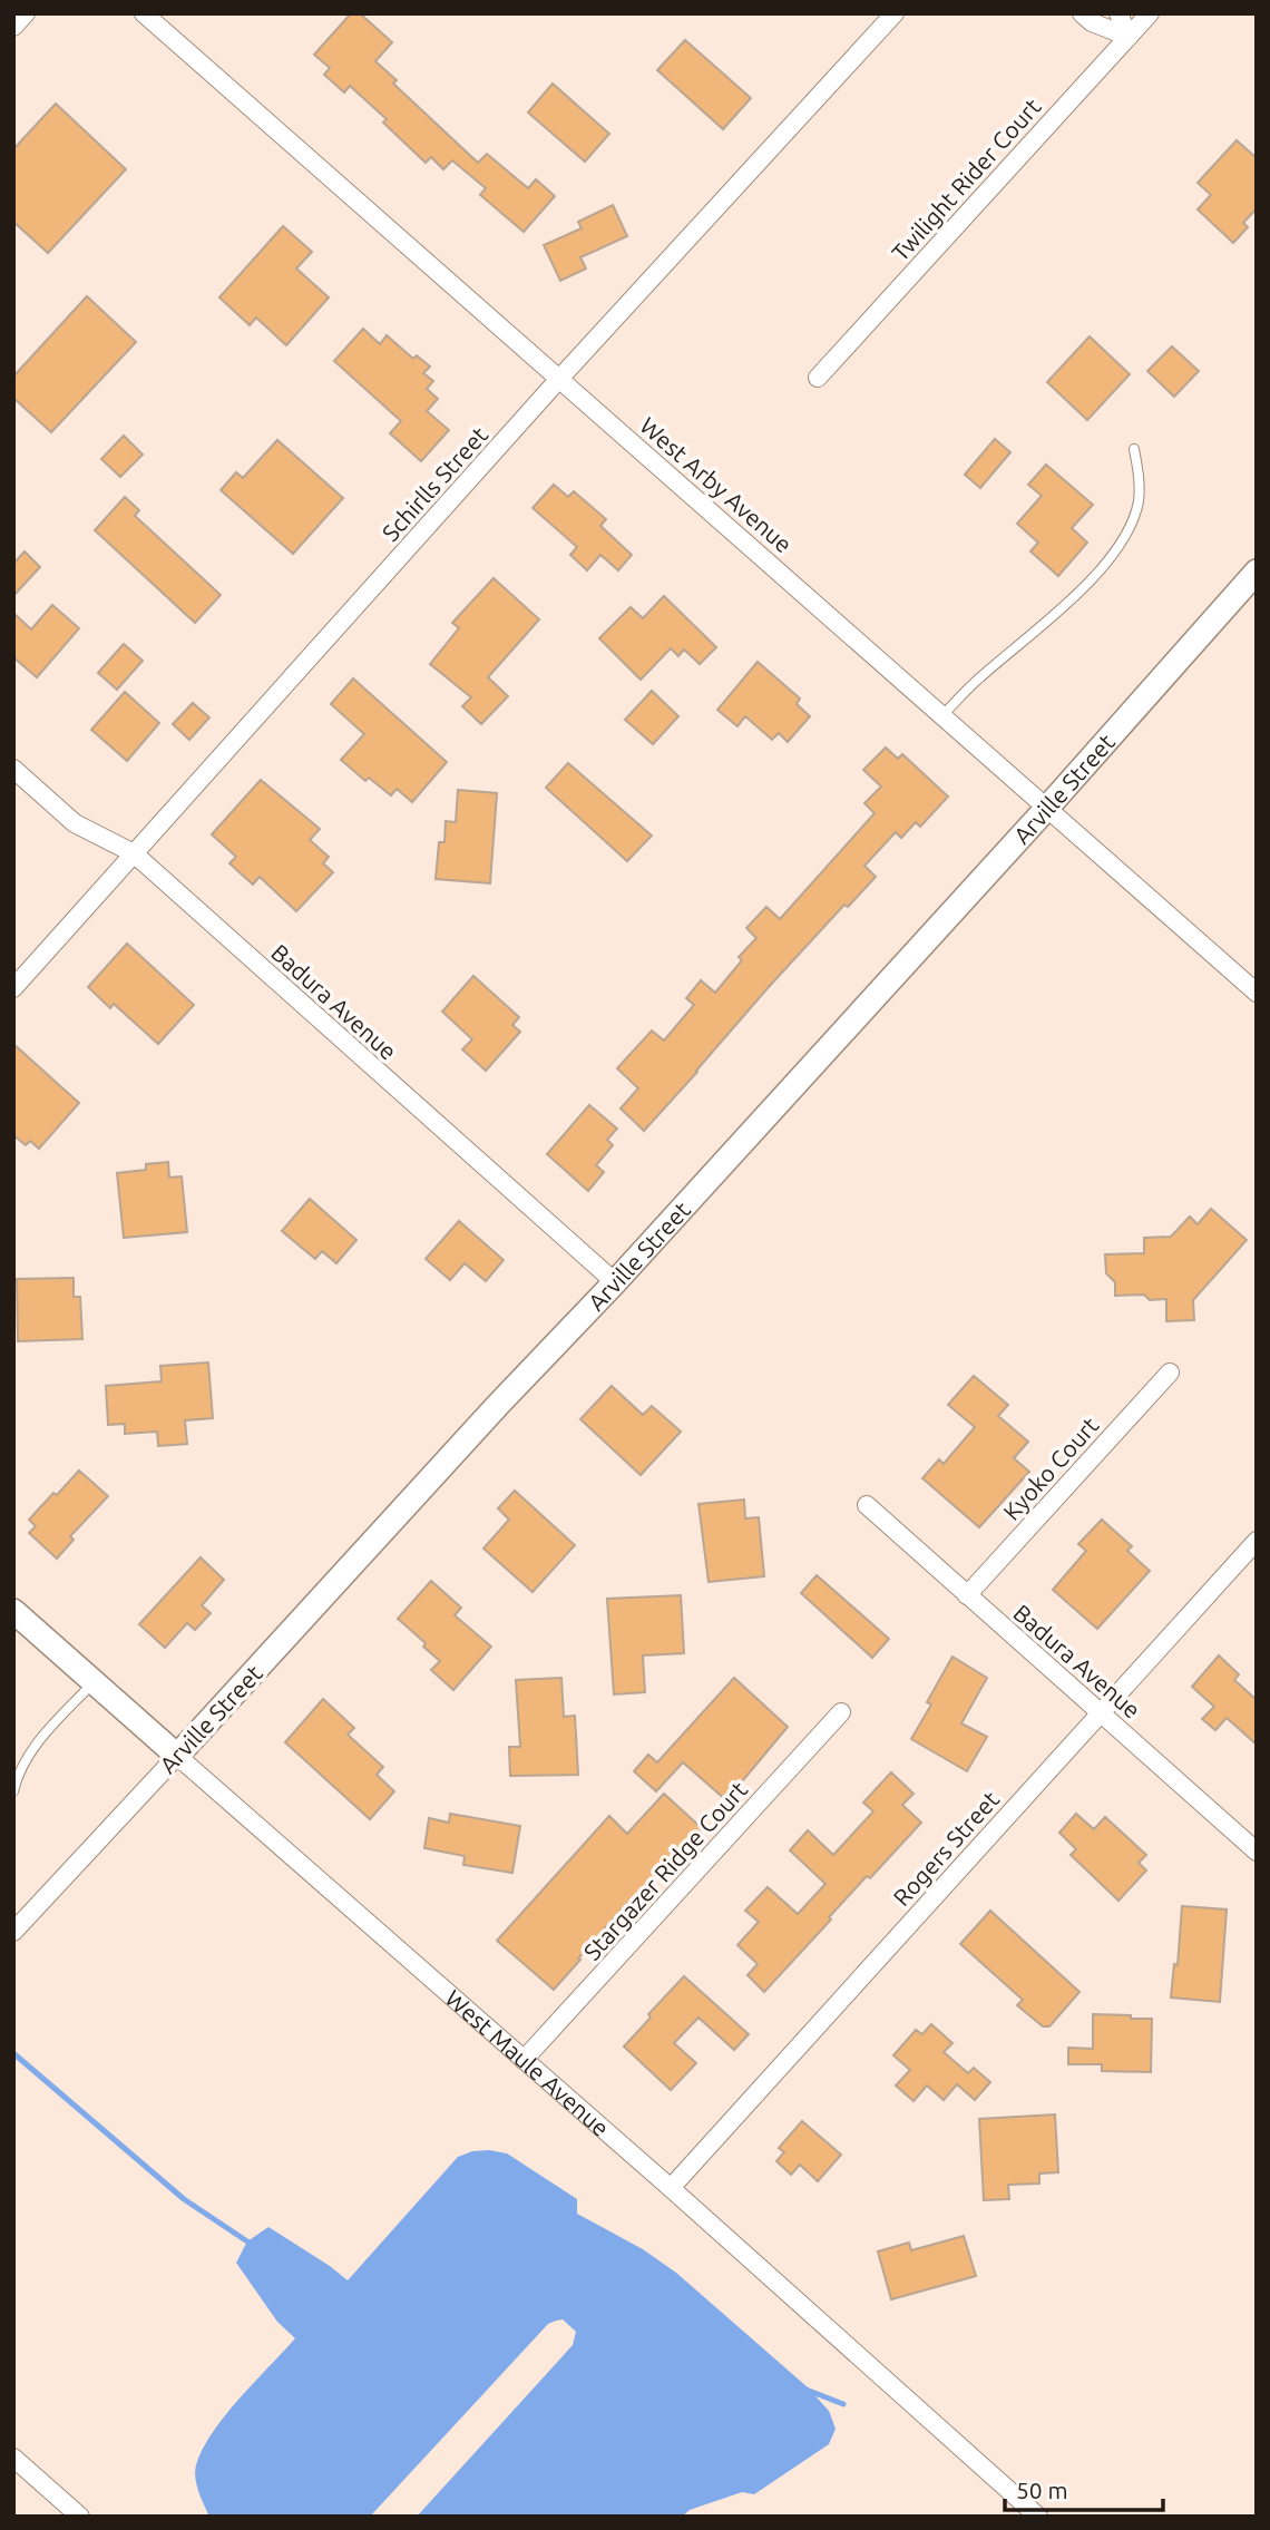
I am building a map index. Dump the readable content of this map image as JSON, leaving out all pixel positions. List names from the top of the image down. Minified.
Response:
{"streets":{"street":["Twilight Rider Court","Schirlls Street","West Arby Avenue","Arville Street","Badura Avenue","Kyoko Court","Rogers Street","Stargazer Ridge Court","West Maule Avenue"]},"crossings":[["Schirlls Street","West Arby Avenue"],["Schirlls Street","Badura Avenue"],["West Arby Avenue","Arville Street"],["Arville Street","Badura Avenue"],["Arville Street","West Maule Avenue"],["Badura Avenue","Kyoko Court"],["Badura Avenue","Rogers Street"],["Rogers Street","West Maule Avenue"],["Stargazer Ridge Court","West Maule Avenue"]],"scale_bar":"50 m"}
